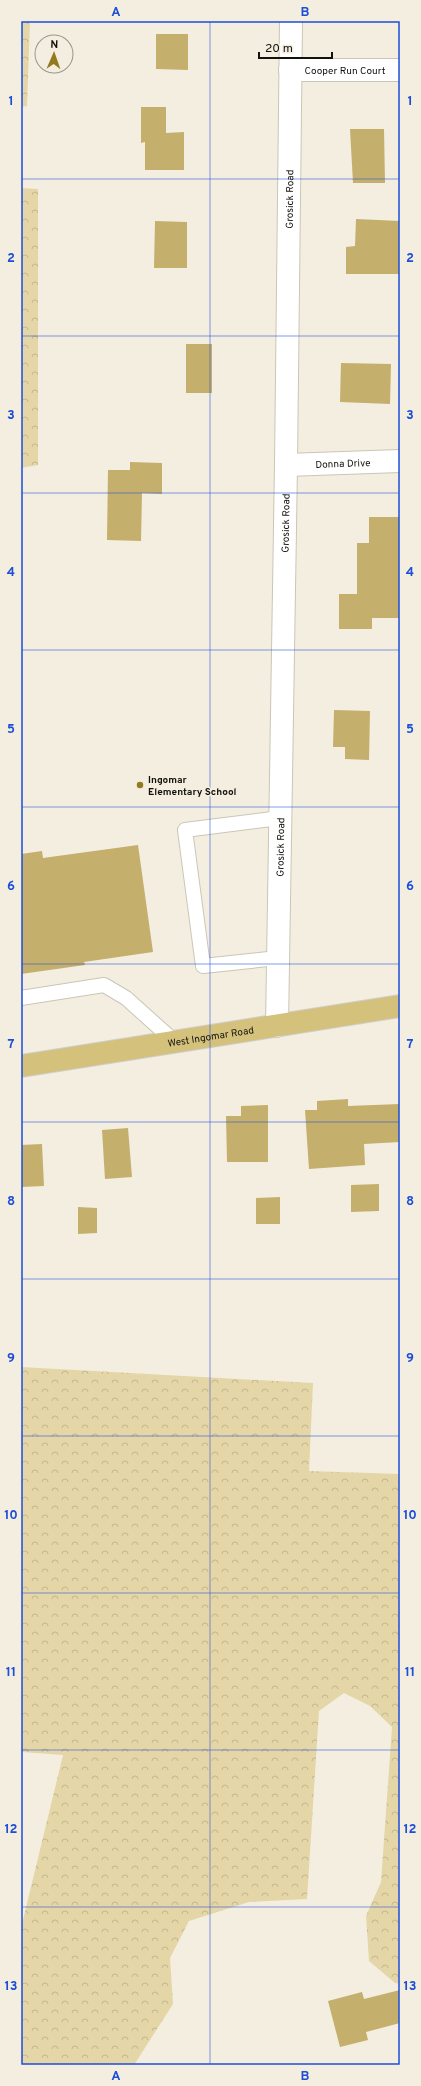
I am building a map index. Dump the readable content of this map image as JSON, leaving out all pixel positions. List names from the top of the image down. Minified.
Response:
{"streets":{"main road":["West Ingomar Road"],"street":["Cooper Run Court","Grosick Road","Donna Drive"]},"crossings":[["Cooper Run Court","Grosick Road"],["Grosick Road","Donna Drive"],["Grosick Road","West Ingomar Road"]],"places":["Ingomar Elementary School"],"scale_bar":"20 m","north":"top","grid":{"columns":["A","B"],"rows":["1","2","3","4","5","6","7","8","9","10","11","12","13"]}}
